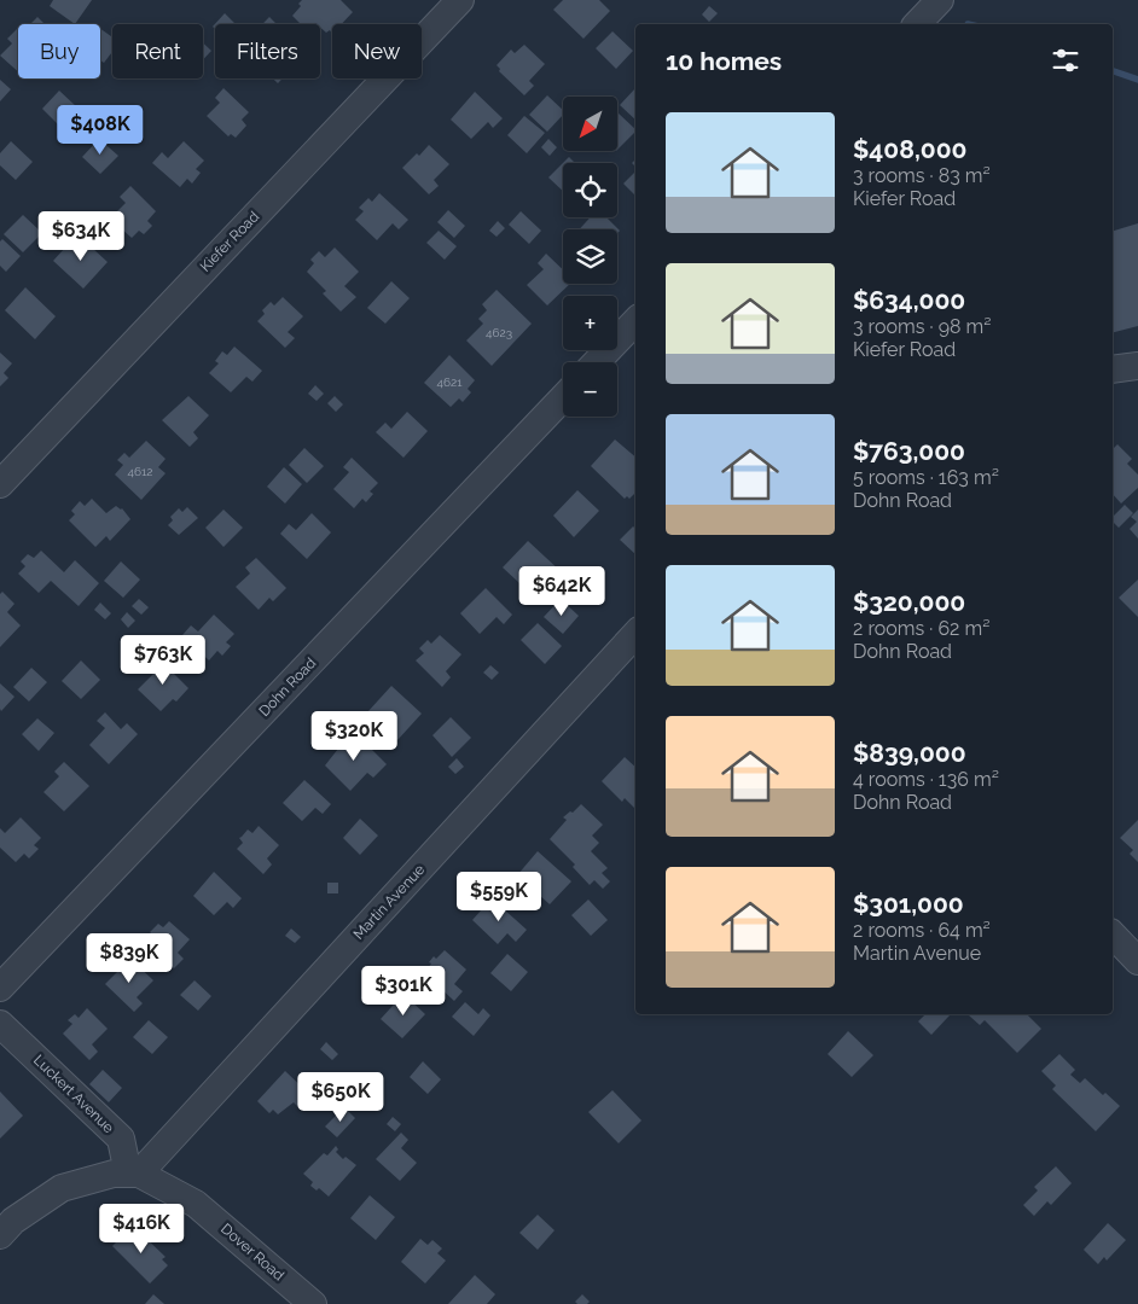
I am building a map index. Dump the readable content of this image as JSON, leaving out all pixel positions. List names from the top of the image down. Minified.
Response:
{"streets":{"street":["Kiefer Road","Dohn Road","Martin Avenue","Luckert Avenue","Dover Road"]},"crossings":[["Martin Avenue","Luckert Avenue"],["Martin Avenue","Dover Road"],["Luckert Avenue","Dover Road"]],"house_numbers":["4623","4621","4612"],"north":"bottom left","page":{"chip":["Buy","Rent","Filters","New"],"heading":"10 homes","map_buttons":["+","−"],"list":[{"name":"$408,000","note":"3 rooms · 83 m² · Kiefer Road"},{"name":"$634,000","note":"3 rooms · 98 m² · Kiefer Road"},{"name":"$763,000","note":"5 rooms · 163 m² · Dohn Road"},{"name":"$320,000","note":"2 rooms · 62 m² · Dohn Road"},{"name":"$839,000","note":"4 rooms · 136 m² · Dohn Road"},{"name":"$301,000","note":"2 rooms · 64 m² · Martin Avenue"}],"price":["$408K","$634K","$642K","$763K","$320K","$559K","$839K","$301K","$650K","$416K"]}}
